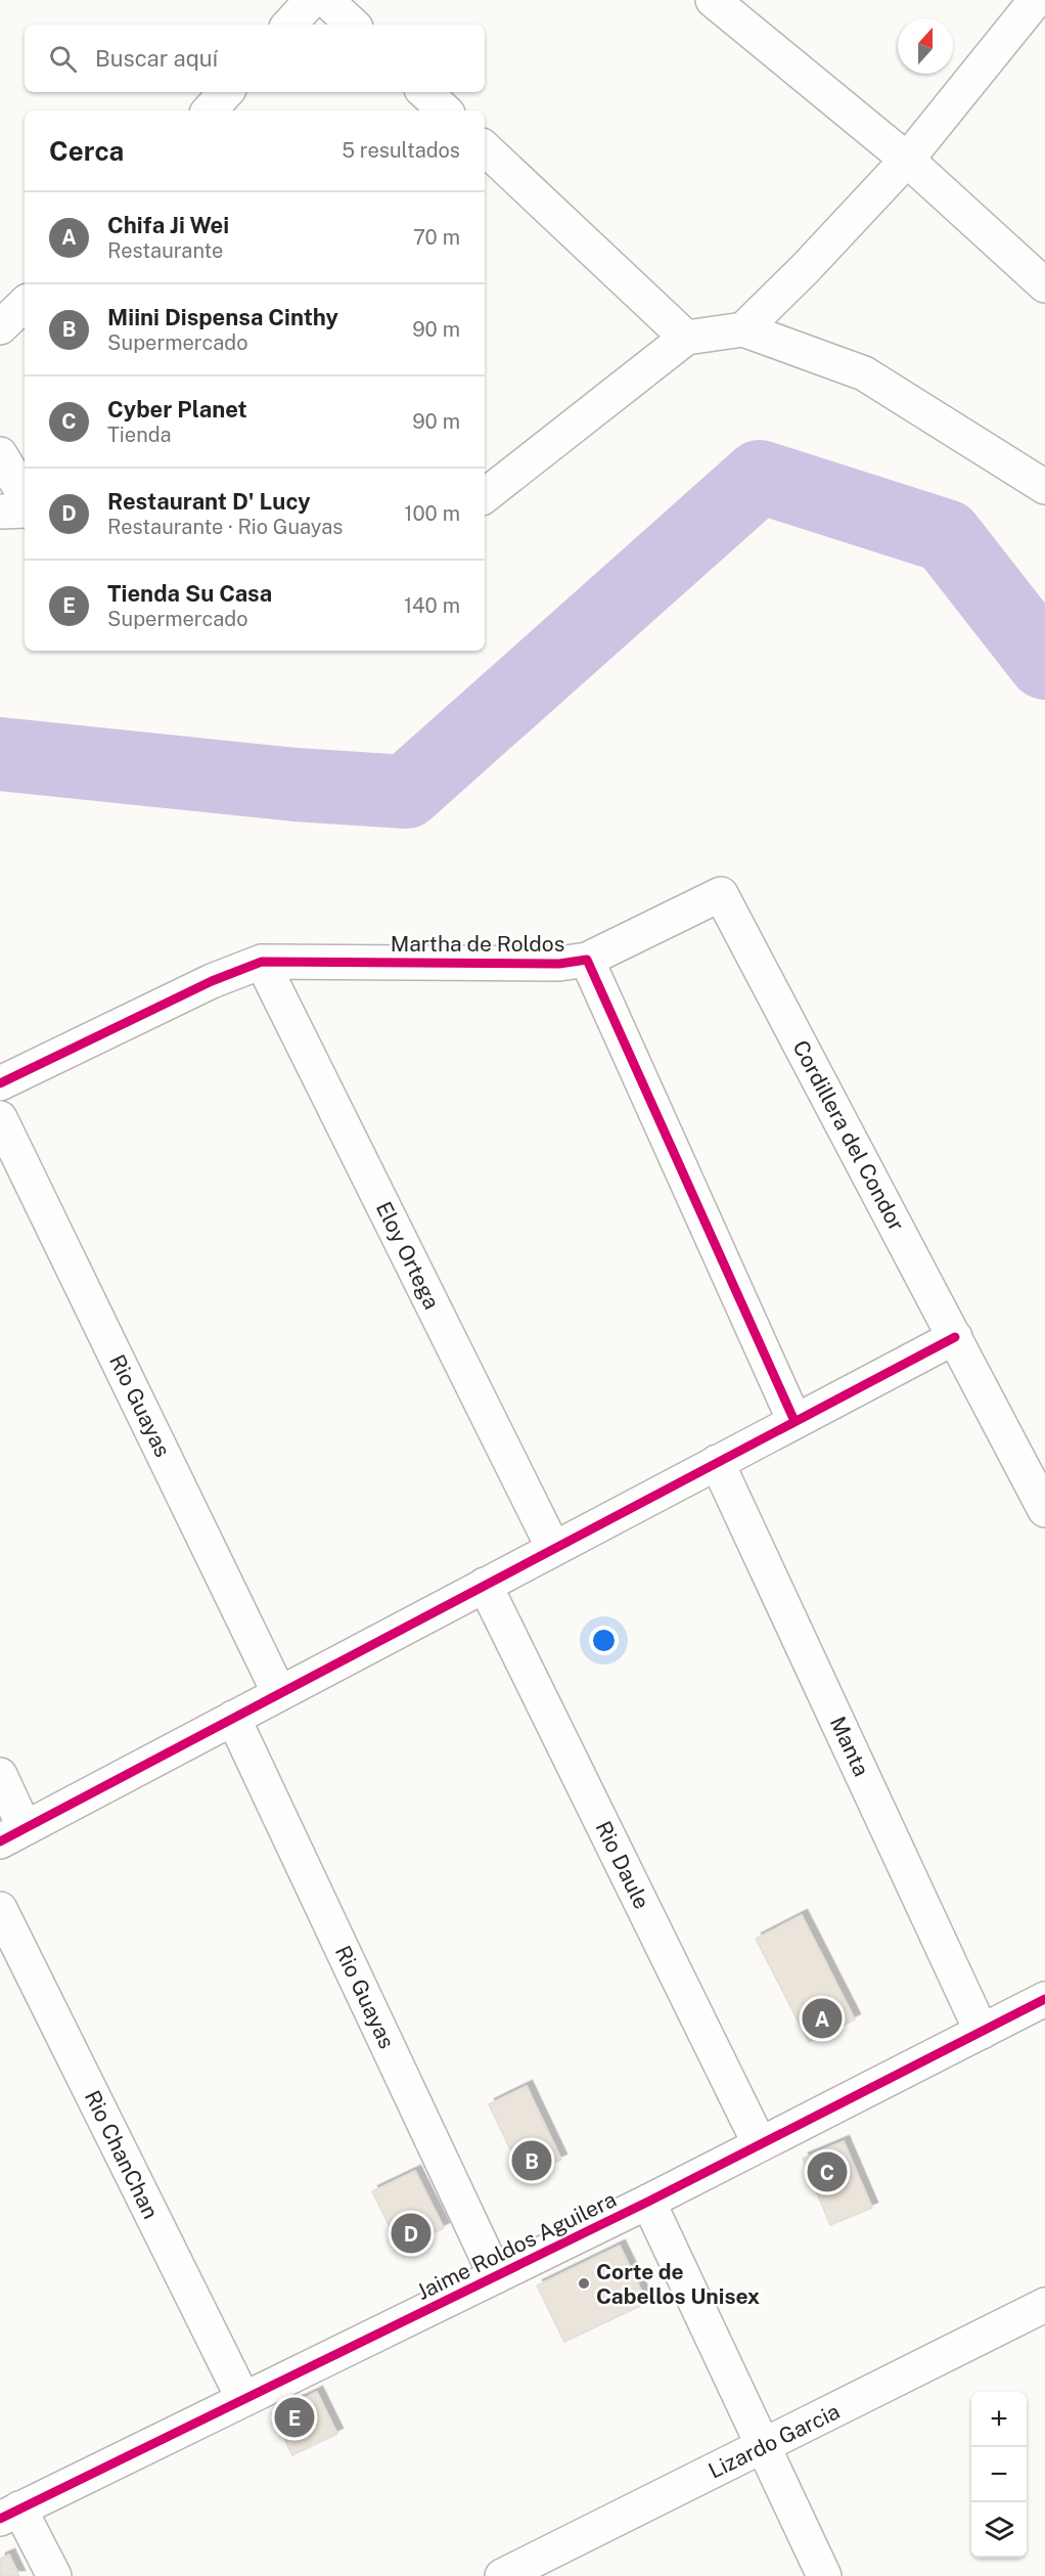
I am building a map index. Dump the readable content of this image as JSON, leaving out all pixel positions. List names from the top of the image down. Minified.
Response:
{"streets":{"street":["Martha de Roldos","Cordillera del Condor","Eloy Ortega","Rio Guayas","Manta","Rio Daule","Rio ChanChan","Jaime Roldos Aguilera","Lizardo Garcia"]},"crossings":[["Martha de Roldos","Cordillera del Condor"],["Martha de Roldos","Eloy Ortega"],["Rio Guayas","Jaime Roldos Aguilera"],["Manta","Jaime Roldos Aguilera"],["Rio Daule","Jaime Roldos Aguilera"],["Rio ChanChan","Jaime Roldos Aguilera"]],"places":["Corte de Cabellos Unisex"],"north":"top","page":{"search":"Buscar aquí","heading":["Cerca","5 resultados"],"list":[{"mark":"A","name":"Chifa Ji Wei","note":"Restaurante","value":"70 m"},{"mark":"B","name":"Miini Dispensa Cinthy","note":"Supermercado","value":"90 m"},{"mark":"C","name":"Cyber Planet","note":"Tienda","value":"90 m"},{"mark":"D","name":"Restaurant D' Lucy","note":"Restaurante · Rio Guayas","value":"100 m"},{"mark":"E","name":"Tienda Su Casa","note":"Supermercado","value":"140 m"}],"pins":["A","B","C","D","E"],"map_buttons":["+","−"]}}
